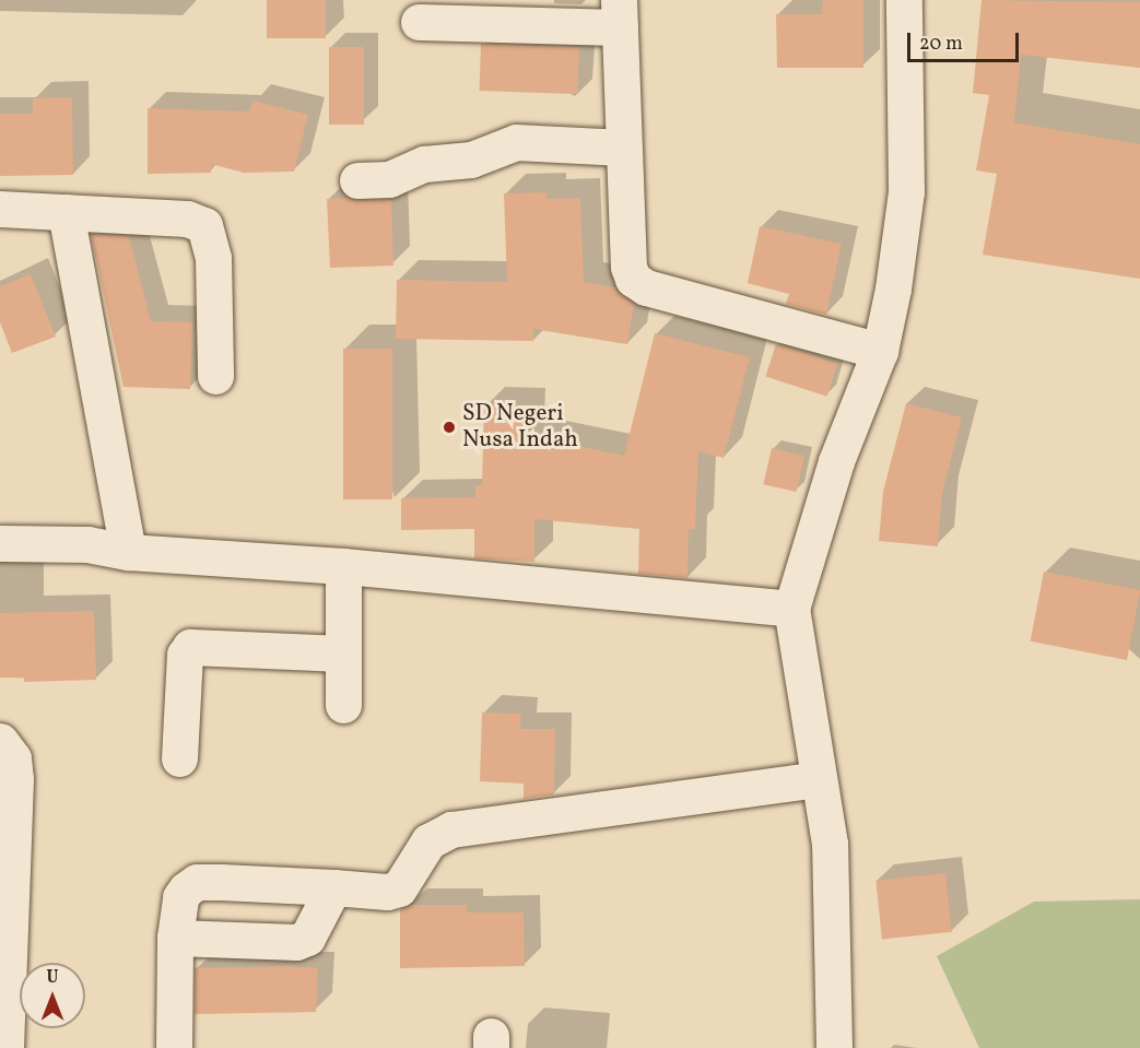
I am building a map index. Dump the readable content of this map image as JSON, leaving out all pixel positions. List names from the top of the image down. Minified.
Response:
{"places":["SD Negeri Nusa Indah"],"scale_bar":"20 m","north":"top"}
